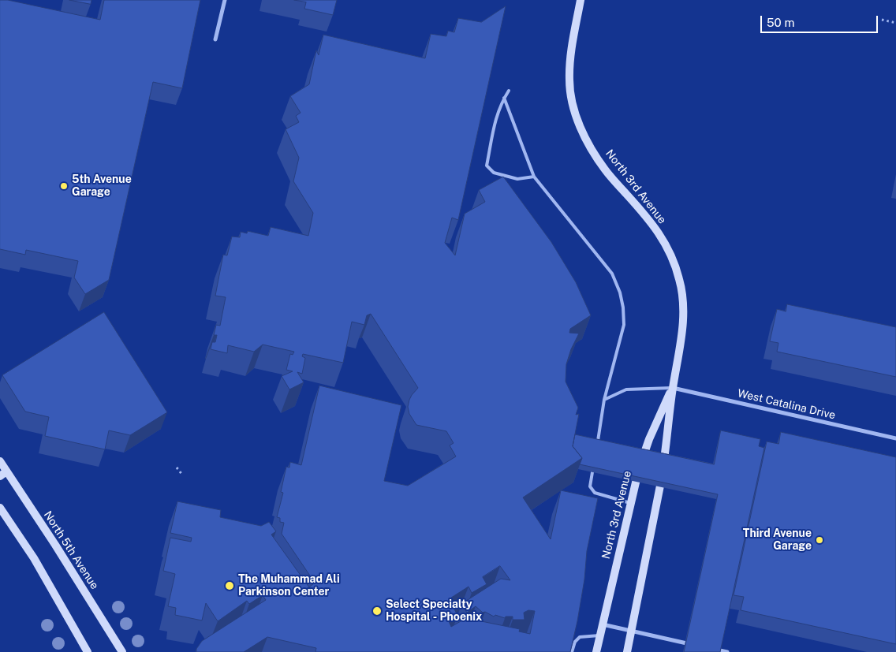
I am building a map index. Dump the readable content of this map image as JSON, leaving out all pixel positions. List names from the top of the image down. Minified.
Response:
{"streets":{"street":["North 3rd Avenue","West Catalina Drive","North 5th Avenue"]},"crossings":[["North 3rd Avenue","West Catalina Drive"]],"places":["5th Avenue Garage","Third Avenue Garage","The Muhammad Ali Parkinson Center","Select Specialty Hospital - Phoenix"],"scale_bar":"50 m"}
